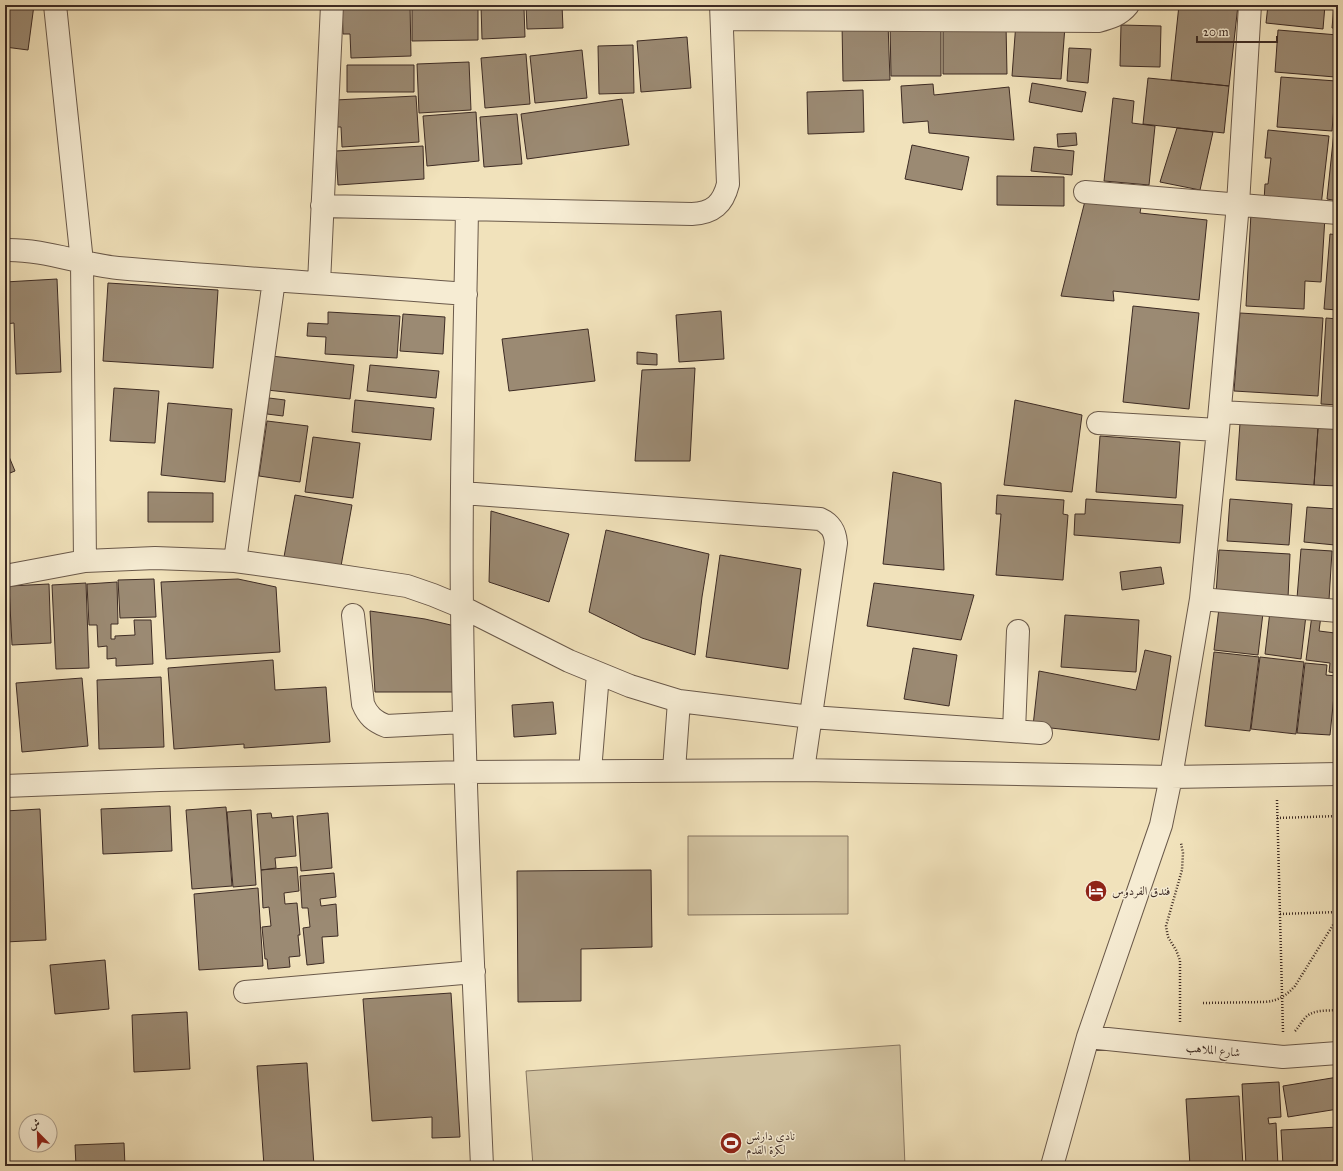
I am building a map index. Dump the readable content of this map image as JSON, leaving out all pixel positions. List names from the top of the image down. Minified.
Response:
{"streets":{"street":["شارع الملاهب"]},"places":{"hotel":["فندق الفردوس"],"sports":["نادي دارنس لكرة القدم"]},"scale_bar":"20 m","north":"top left"}
